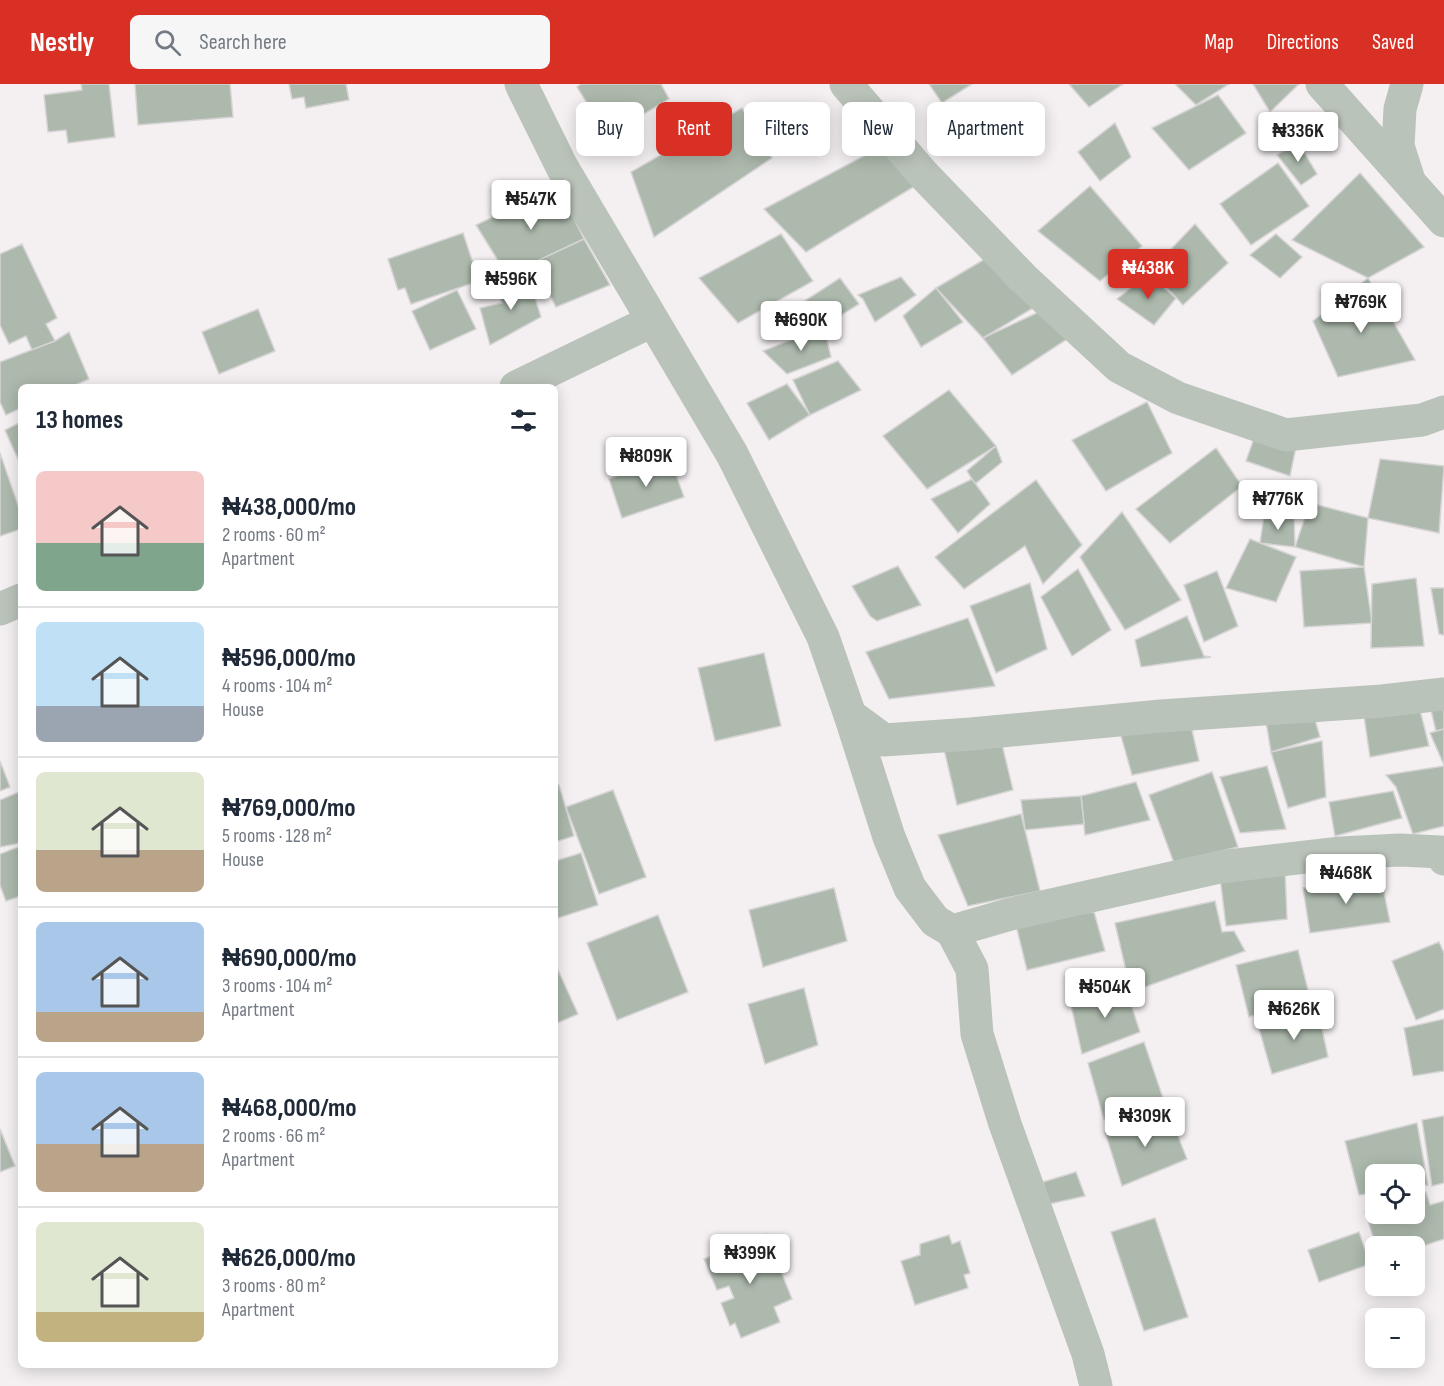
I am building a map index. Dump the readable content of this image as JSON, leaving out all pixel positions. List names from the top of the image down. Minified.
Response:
{"page":{"header":"Nestly","search":"Search here","nav":["Map","Directions","Saved"],"chip":["Buy","Rent","Filters","New","Apartment"],"price":["₦336K","₦547K","₦438K","₦596K","₦769K","₦690K","₦809K","₦776K","₦468K","₦504K","₦626K","₦309K","₦399K"],"heading":"13 homes","list":[{"name":"₦438,000/mo","note":"2 rooms · 60 m² · Apartment"},{"name":"₦596,000/mo","note":"4 rooms · 104 m² · House"},{"name":"₦769,000/mo","note":"5 rooms · 128 m² · House"},{"name":"₦690,000/mo","note":"3 rooms · 104 m² · Apartment"},{"name":"₦468,000/mo","note":"2 rooms · 66 m² · Apartment"},{"name":"₦626,000/mo","note":"3 rooms · 80 m² · Apartment"}],"map_buttons":["+","−"]}}
